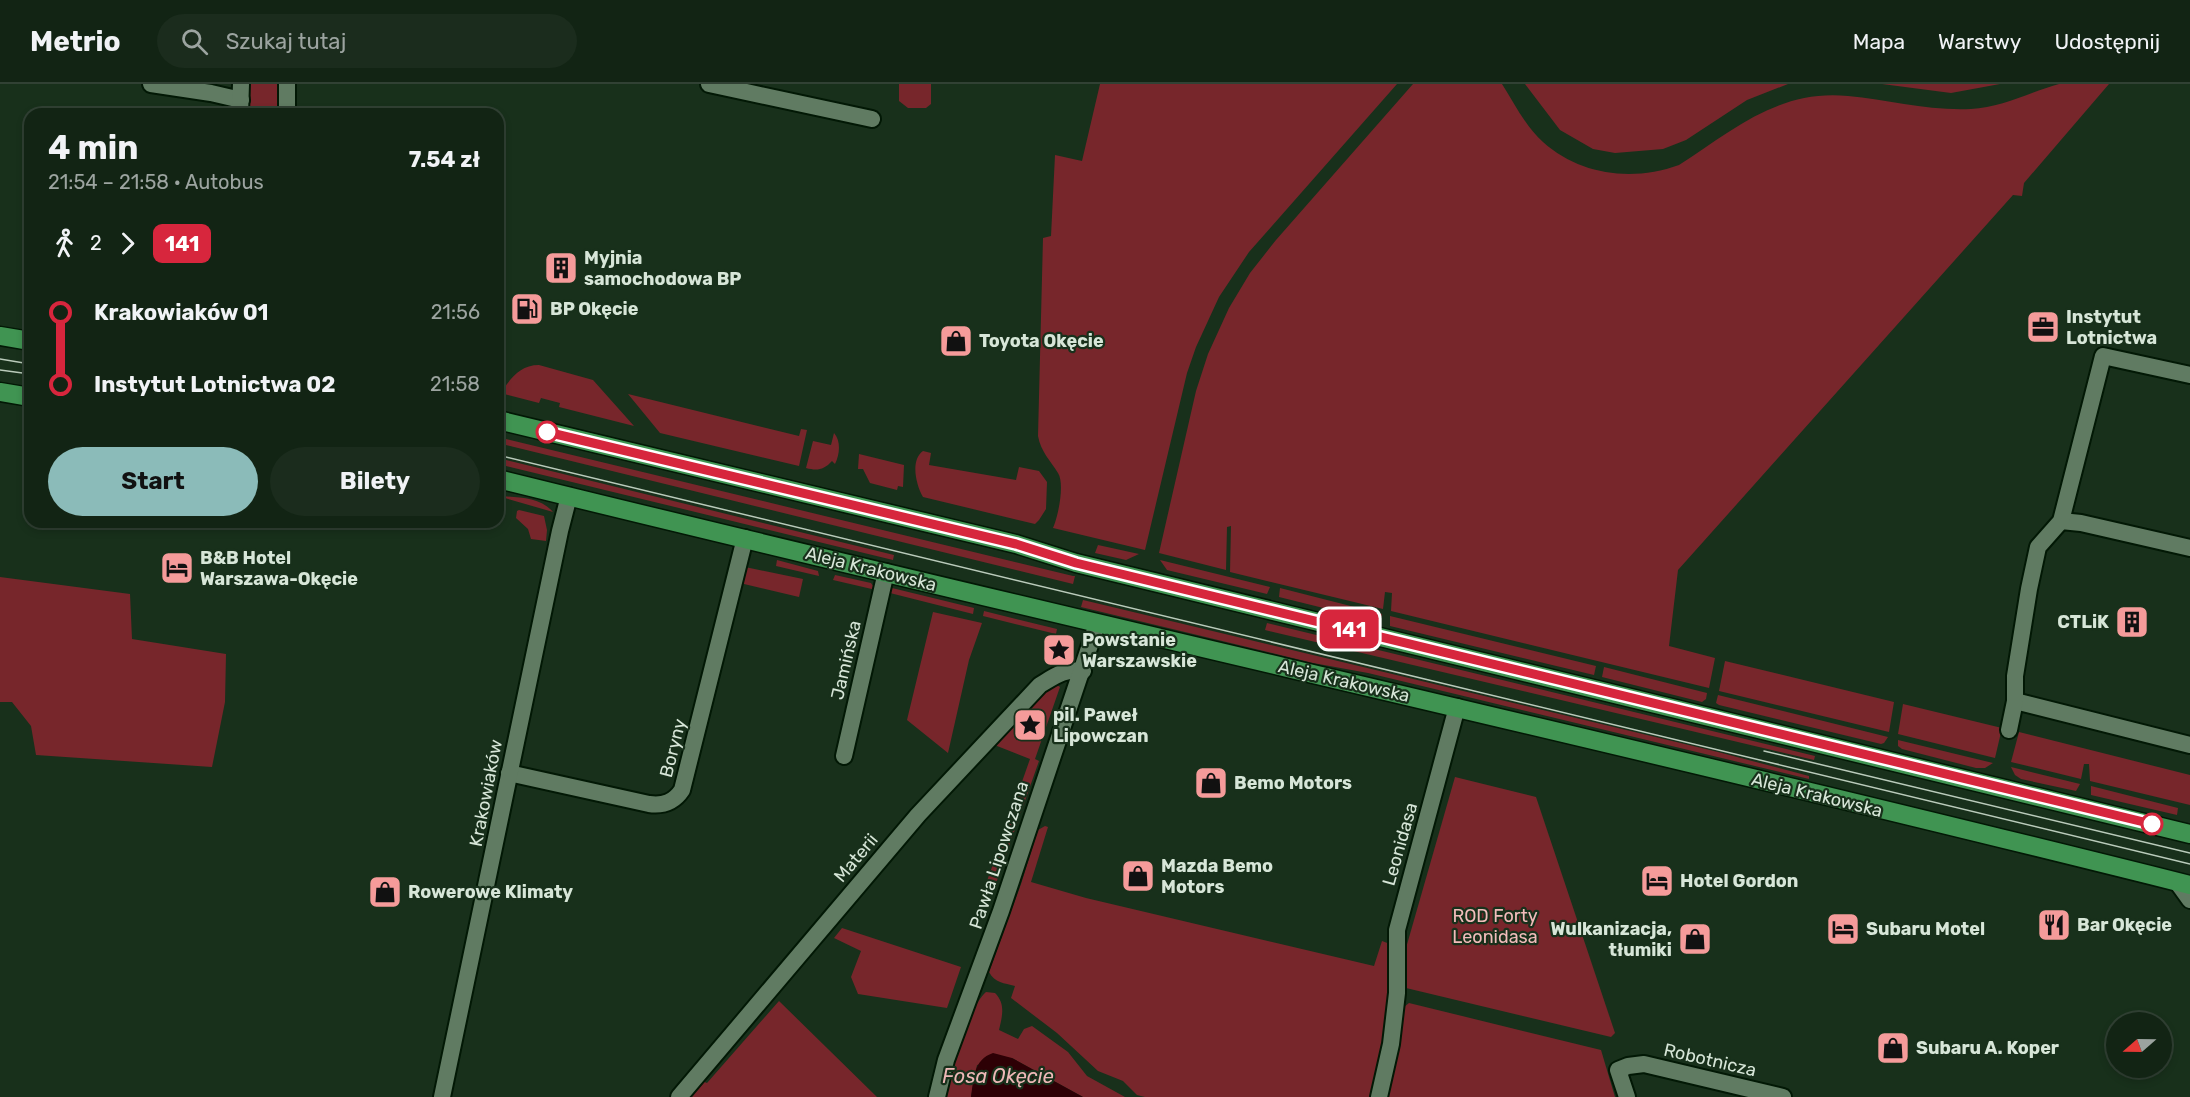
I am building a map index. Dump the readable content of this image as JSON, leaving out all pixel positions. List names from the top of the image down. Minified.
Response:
{"streets":{"main road":["Aleja Krakowska"],"street":["Jamińska","Boryny","Krakowiaków","Leonidasa","Pawła Lipowczana","Materii","Robotnicza"]},"crossings":[["Aleja Krakowska","Jamińska"],["Aleja Krakowska","Boryny"],["Aleja Krakowska","Krakowiaków"],["Aleja Krakowska","Leonidasa"],["Aleja Krakowska","Pawła Lipowczana"],["Boryny","Krakowiaków"],["Pawła Lipowczana","Materii"]],"water":["Fosa Okęcie"],"parks":["ROD Forty Leonidasa"],"places":{"building":["Myjnia samochodowa BP","CTLiK"],"fuel station":["BP Okęcie"],"office":["Instytut Lotnictwa"],"shop":["Toyota Okęcie","Bemo Motors","Mazda Bemo Motors","Rowerowe Klimaty","Wulkanizacja, tłumiki","Subaru A. Koper"],"hotel":["B&B Hotel Warszawa-Okęcie","Hotel Gordon","Subaru Motel"],"place":["Powstanie Warszawskie","pil. Paweł Lipowczan"],"restaurant":["Bar Okęcie"]},"lines":["bus line 141"],"north":"left","page":{"header":"Metrio","search":"Szukaj tutaj","nav":["Mapa","Warstwy","Udostępnij"],"on_map":"141","heading":["4 min","21:54 – 21:58 · Autobus","7.54 zł"],"legs":["2","141"],"list":[{"name":"Krakowiaków 01","value":"21:56"},{"name":"Instytut Lotnictwa 02","value":"21:58"}],"buttons":["Start","Bilety"]}}
